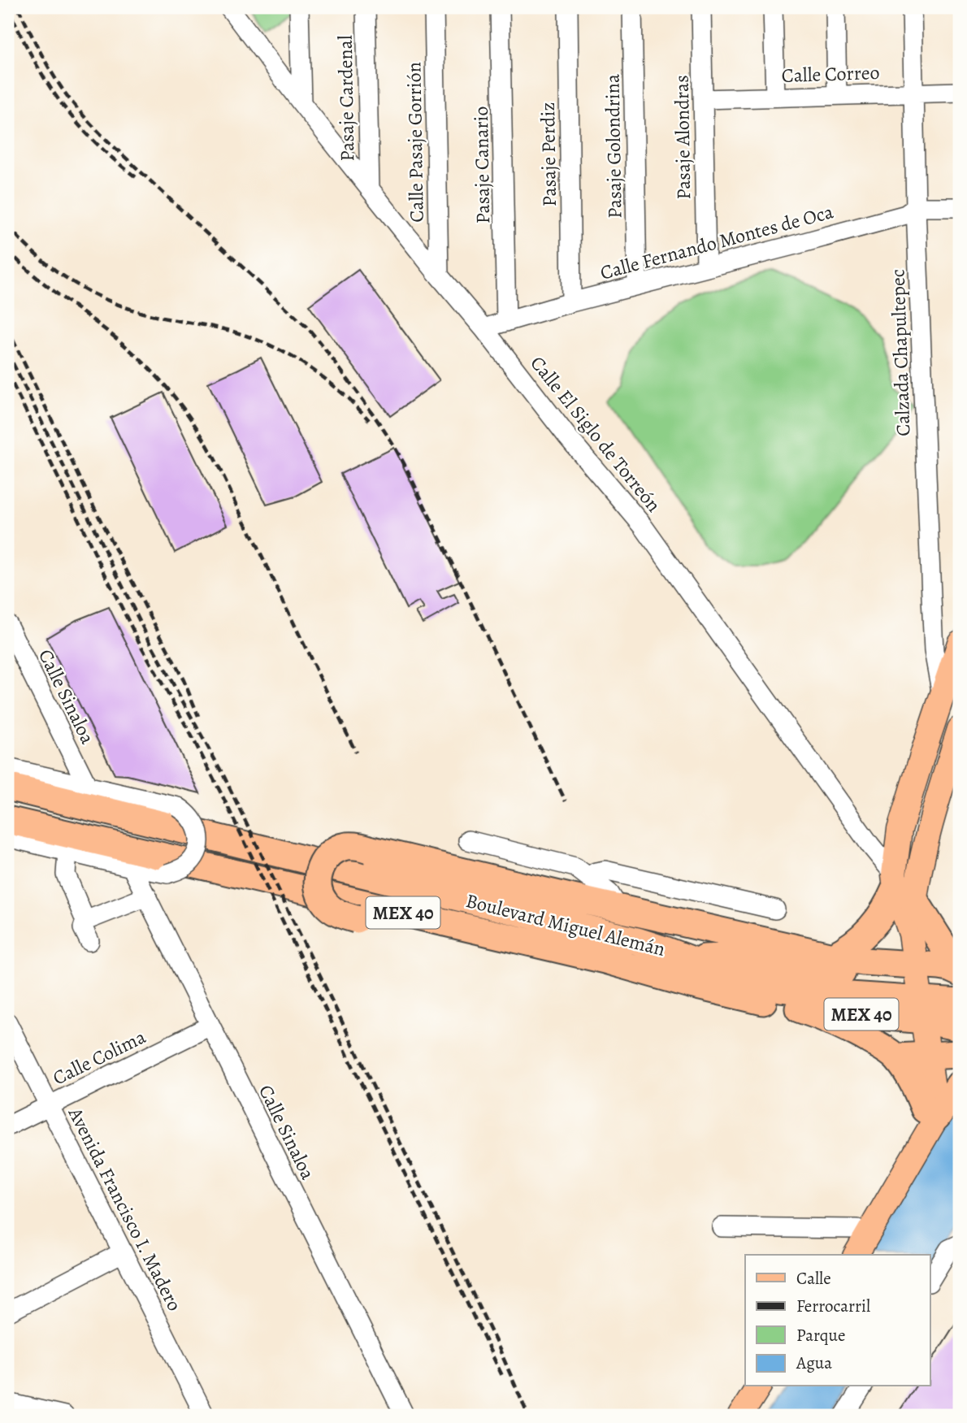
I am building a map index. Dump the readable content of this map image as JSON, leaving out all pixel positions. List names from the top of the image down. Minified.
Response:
{"streets":{"highway":["MEX 40","Boulevard Miguel Alemán"],"street":["Calle Correo","Pasaje Cardenal","Pasaje Alondras","Calle Pasaje Gorrión","Pasaje Golondrina","Pasaje Perdiz","Pasaje Canario","Calle Fernando Montes de Oca","Calzada Chapultepec","Calle El Siglo de Torreón","Calle Sinaloa","Calle Colima","Avenida Francisco I. Madero"]},"crossings":[["Calle Correo","Pasaje Alondras"],["Calle Correo","Calzada Chapultepec"],["Pasaje Cardenal","Calle El Siglo de Torreón"],["Pasaje Alondras","Calle Fernando Montes de Oca"],["Calle Pasaje Gorrión","Calle El Siglo de Torreón"],["Pasaje Golondrina","Calle Fernando Montes de Oca"],["Pasaje Perdiz","Calle Fernando Montes de Oca"],["Pasaje Canario","Calle Fernando Montes de Oca"],["Calle Fernando Montes de Oca","Calzada Chapultepec"],["Calle Fernando Montes de Oca","Calle El Siglo de Torreón"],["Calle Sinaloa","Calle Colima"],["Calle Colima","Avenida Francisco I. Madero"]],"legend":["Calle","Ferrocarril","Parque","Agua"]}
